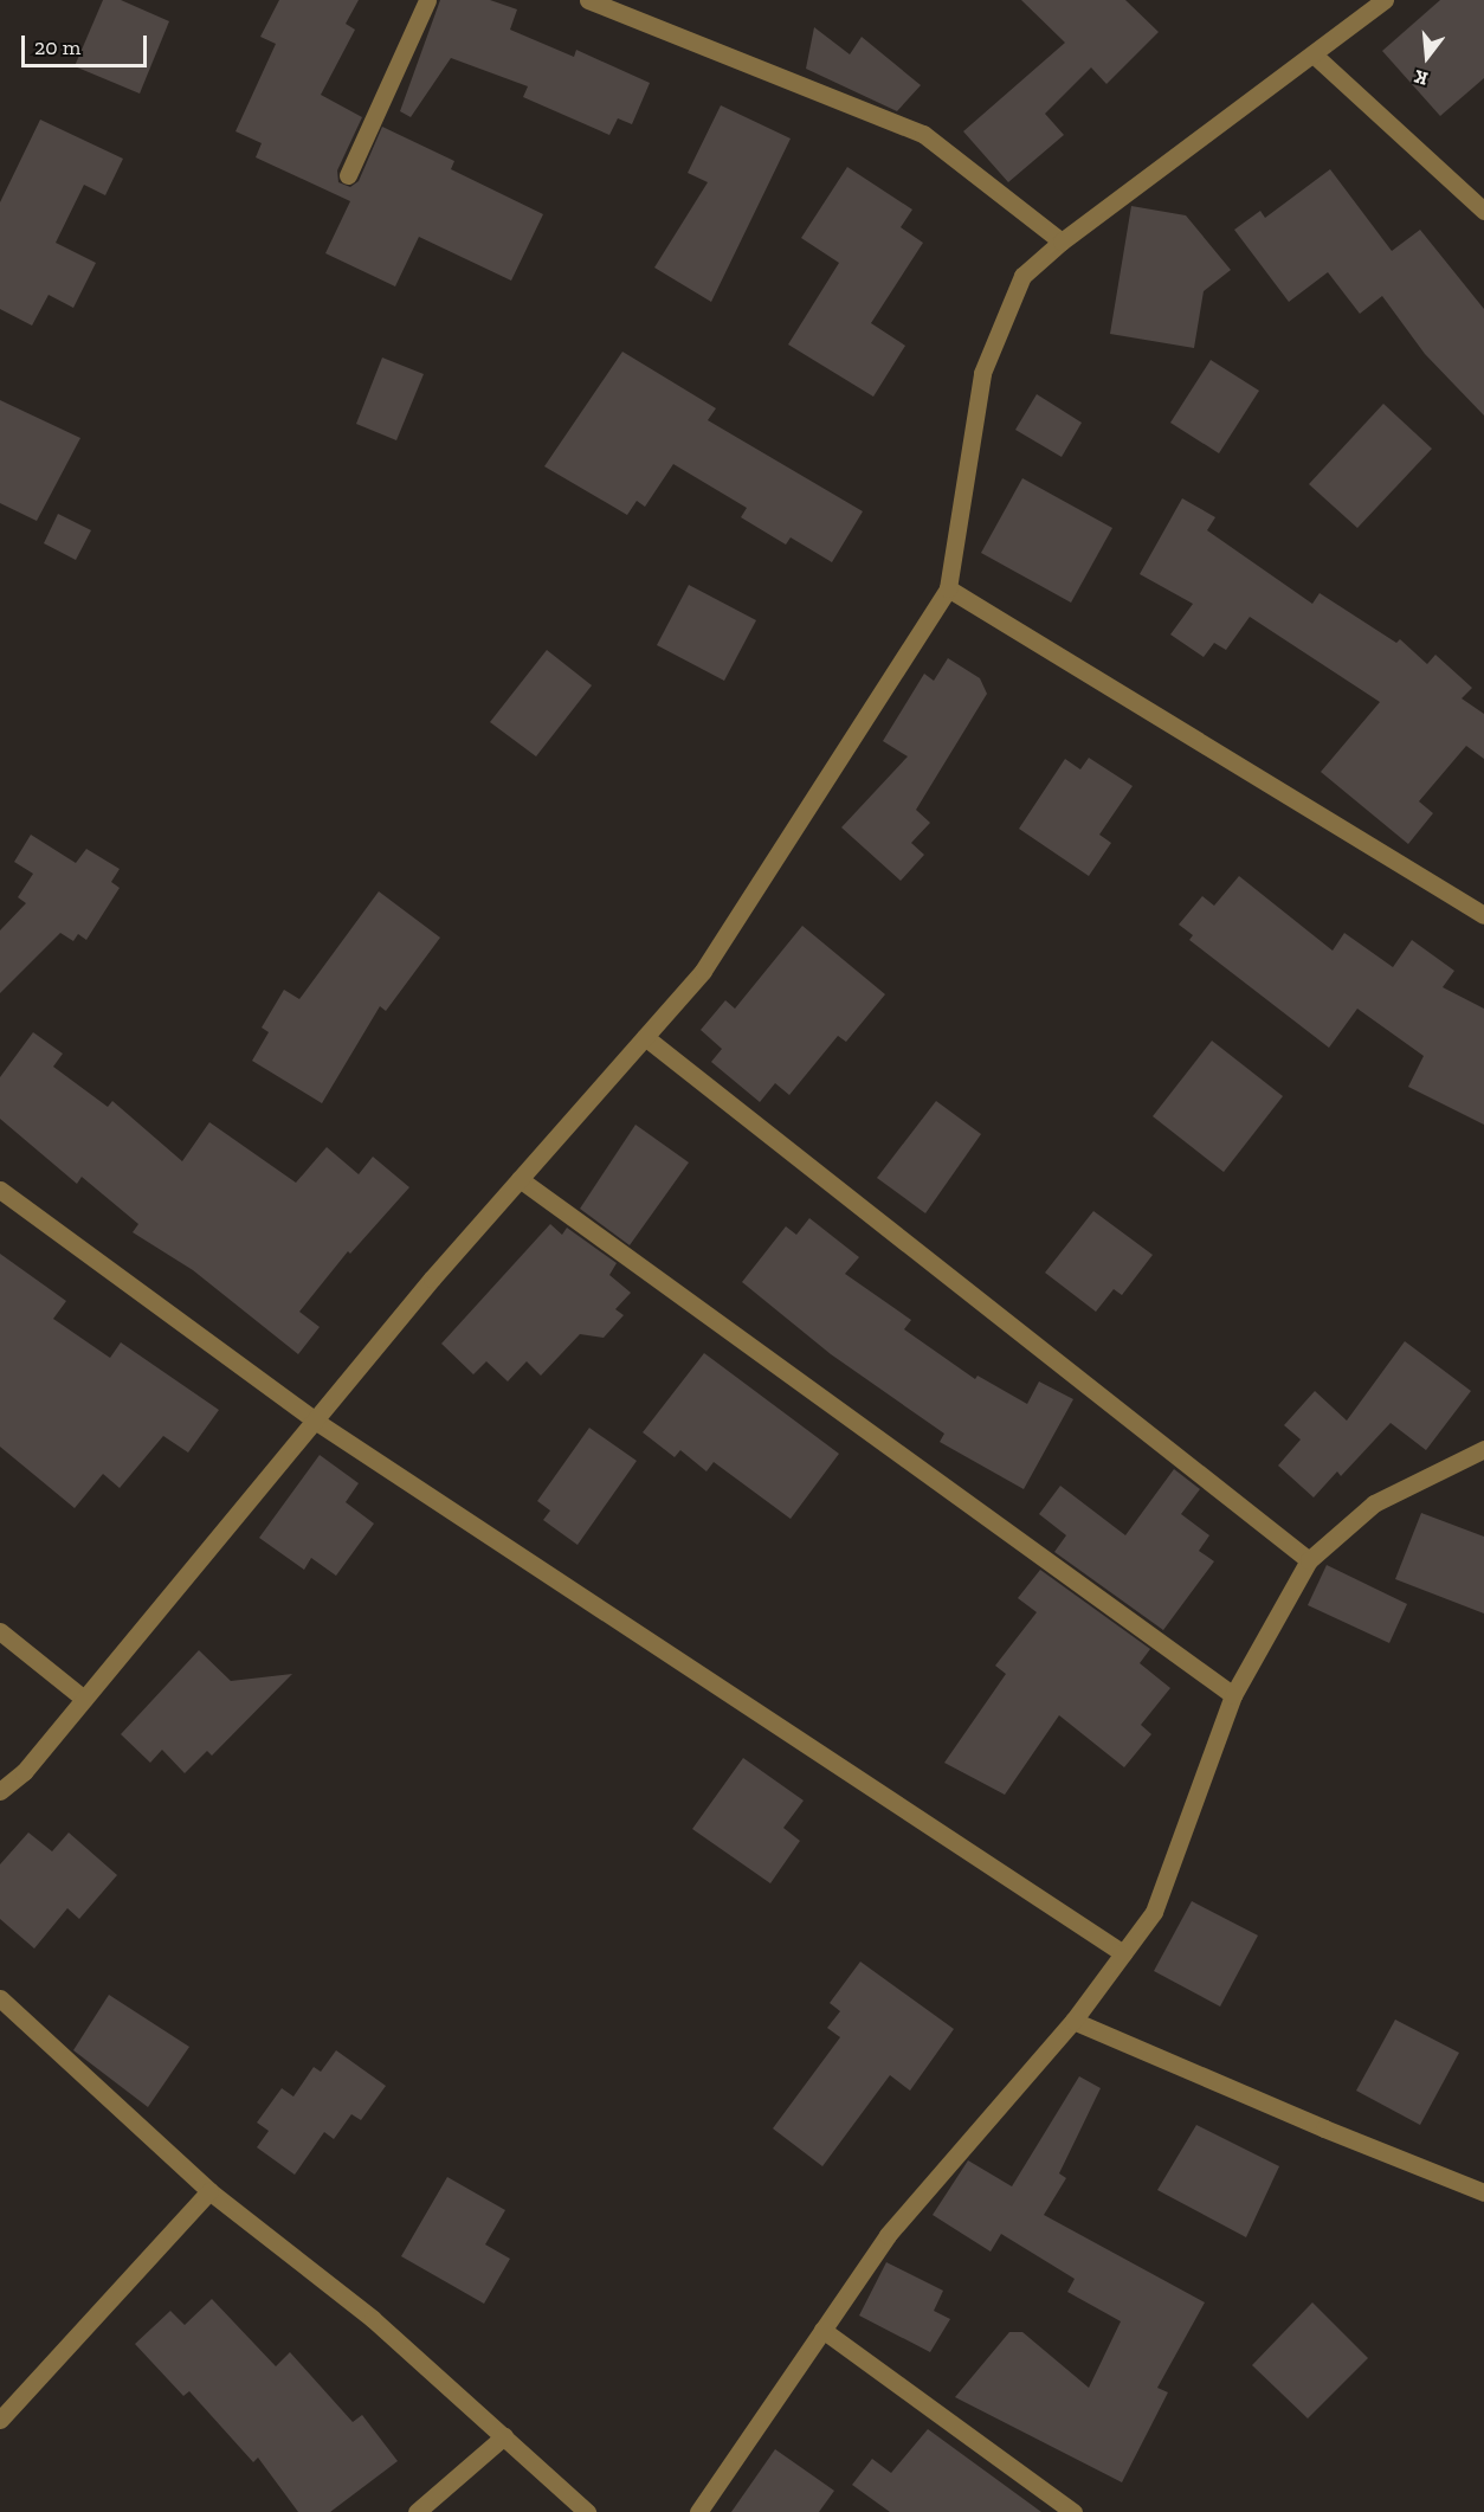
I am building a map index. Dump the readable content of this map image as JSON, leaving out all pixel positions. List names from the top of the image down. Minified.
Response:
{"scale_bar":"20 m","north":"bottom"}
